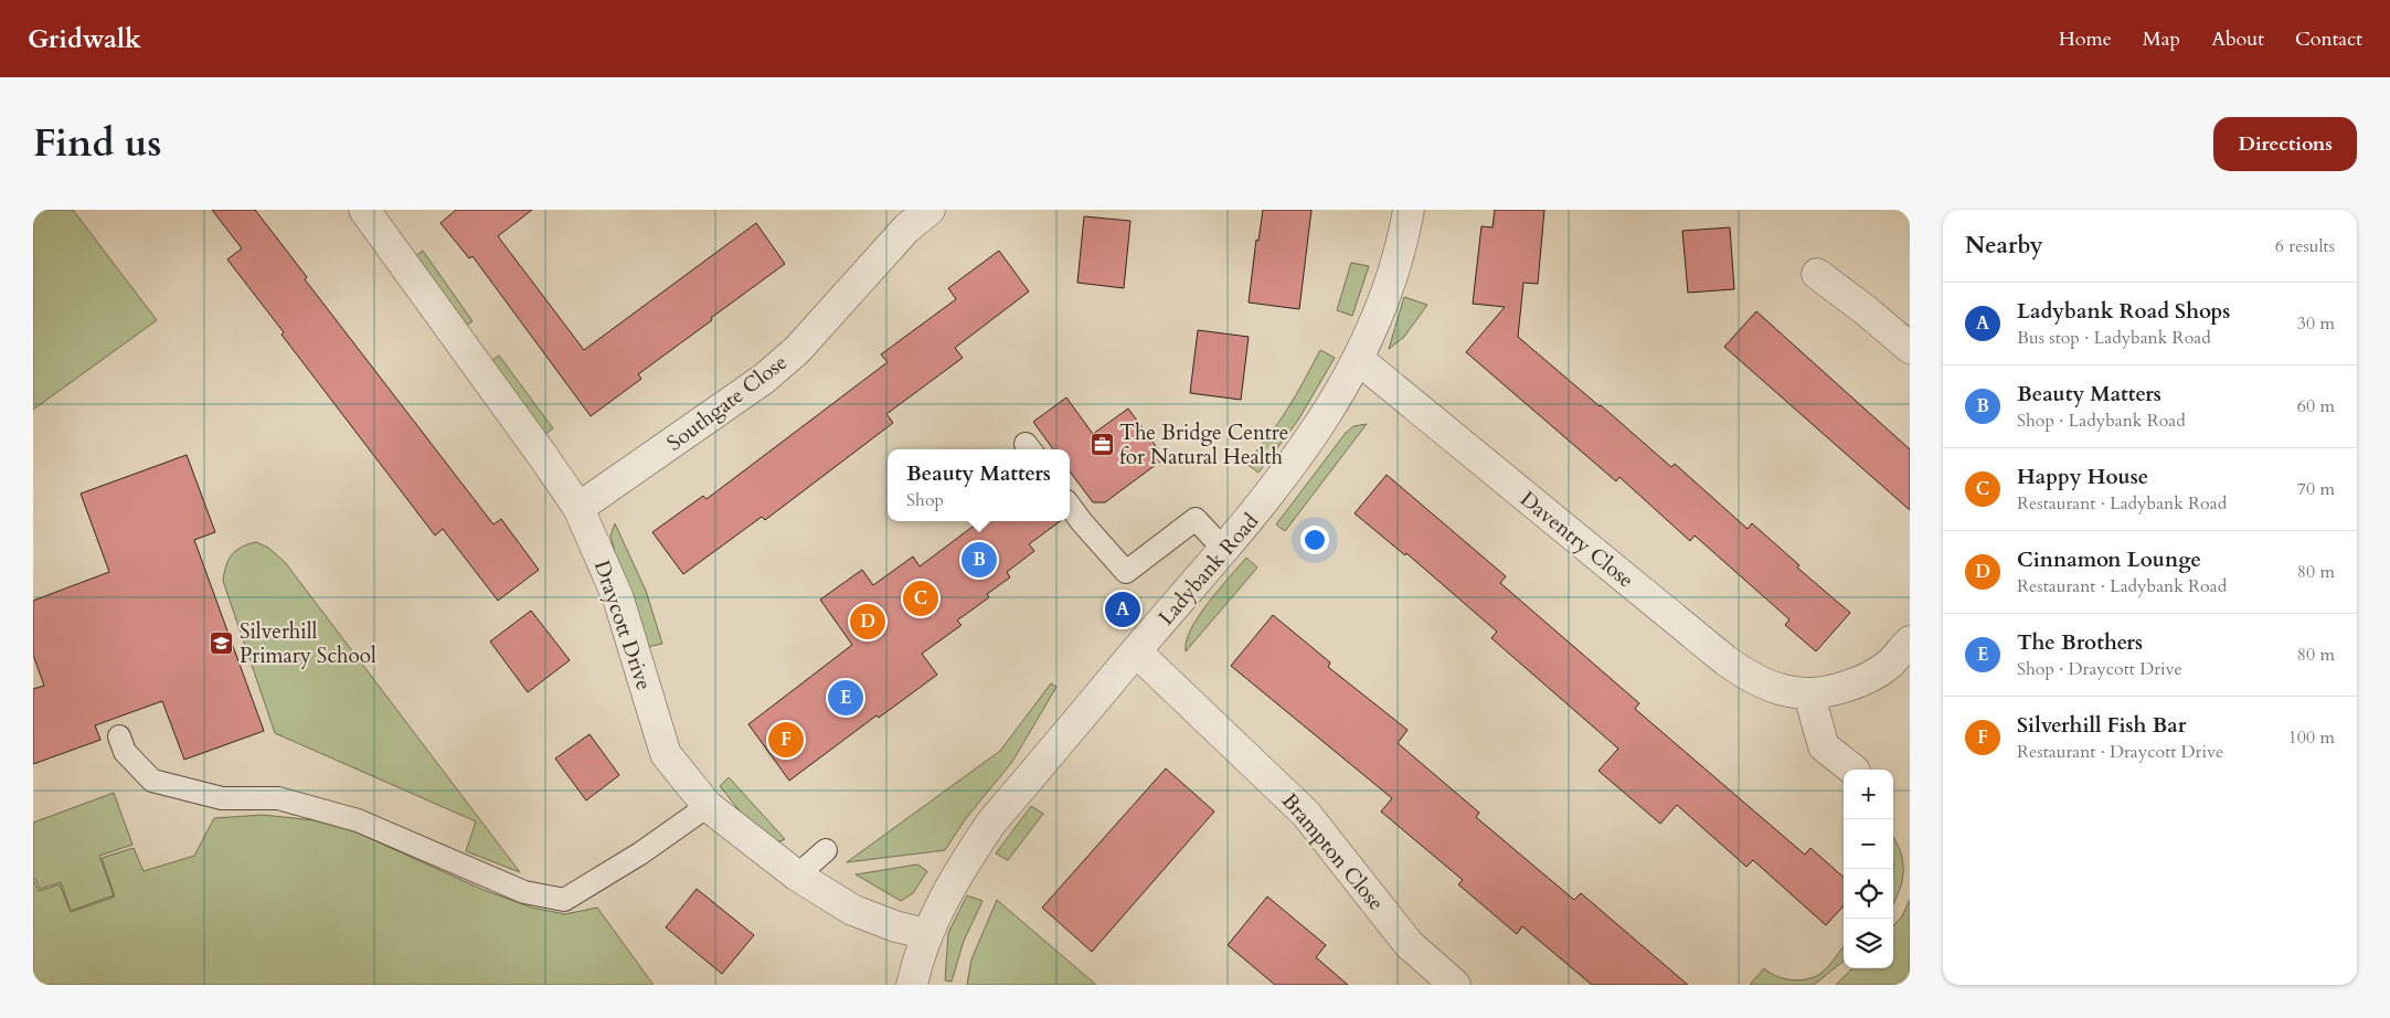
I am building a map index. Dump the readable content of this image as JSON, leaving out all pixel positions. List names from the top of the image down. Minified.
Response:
{"streets":{"street":["Southgate Close","Daventry Close","Ladybank Road","Draycott Drive","Brampton Close"]},"crossings":[["Southgate Close","Draycott Drive"],["Daventry Close","Ladybank Road"],["Ladybank Road","Draycott Drive"],["Ladybank Road","Brampton Close"]],"places":{"office":["The Bridge Centre for Natural Health"],"school or university":["Silverhill Primary School"]},"page":{"header":"Gridwalk","nav":["Home","Map","About","Contact"],"title":"Find us","buttons":"Directions","heading":["Nearby","6 results"],"list":[{"mark":"A","name":"Ladybank Road Shops","note":"Bus stop · Ladybank Road","value":"30 m"},{"mark":"B","name":"Beauty Matters","note":"Shop · Ladybank Road","value":"60 m"},{"mark":"C","name":"Happy House","note":"Restaurant · Ladybank Road","value":"70 m"},{"mark":"D","name":"Cinnamon Lounge","note":"Restaurant · Ladybank Road","value":"80 m"},{"mark":"E","name":"The Brothers","note":"Shop · Draycott Drive","value":"80 m"},{"mark":"F","name":"Silverhill Fish Bar","note":"Restaurant · Draycott Drive","value":"100 m"}],"popup":["Beauty Matters","Shop"],"pins":["B","C","A","D","E","F"],"map_buttons":["+","−"]}}
